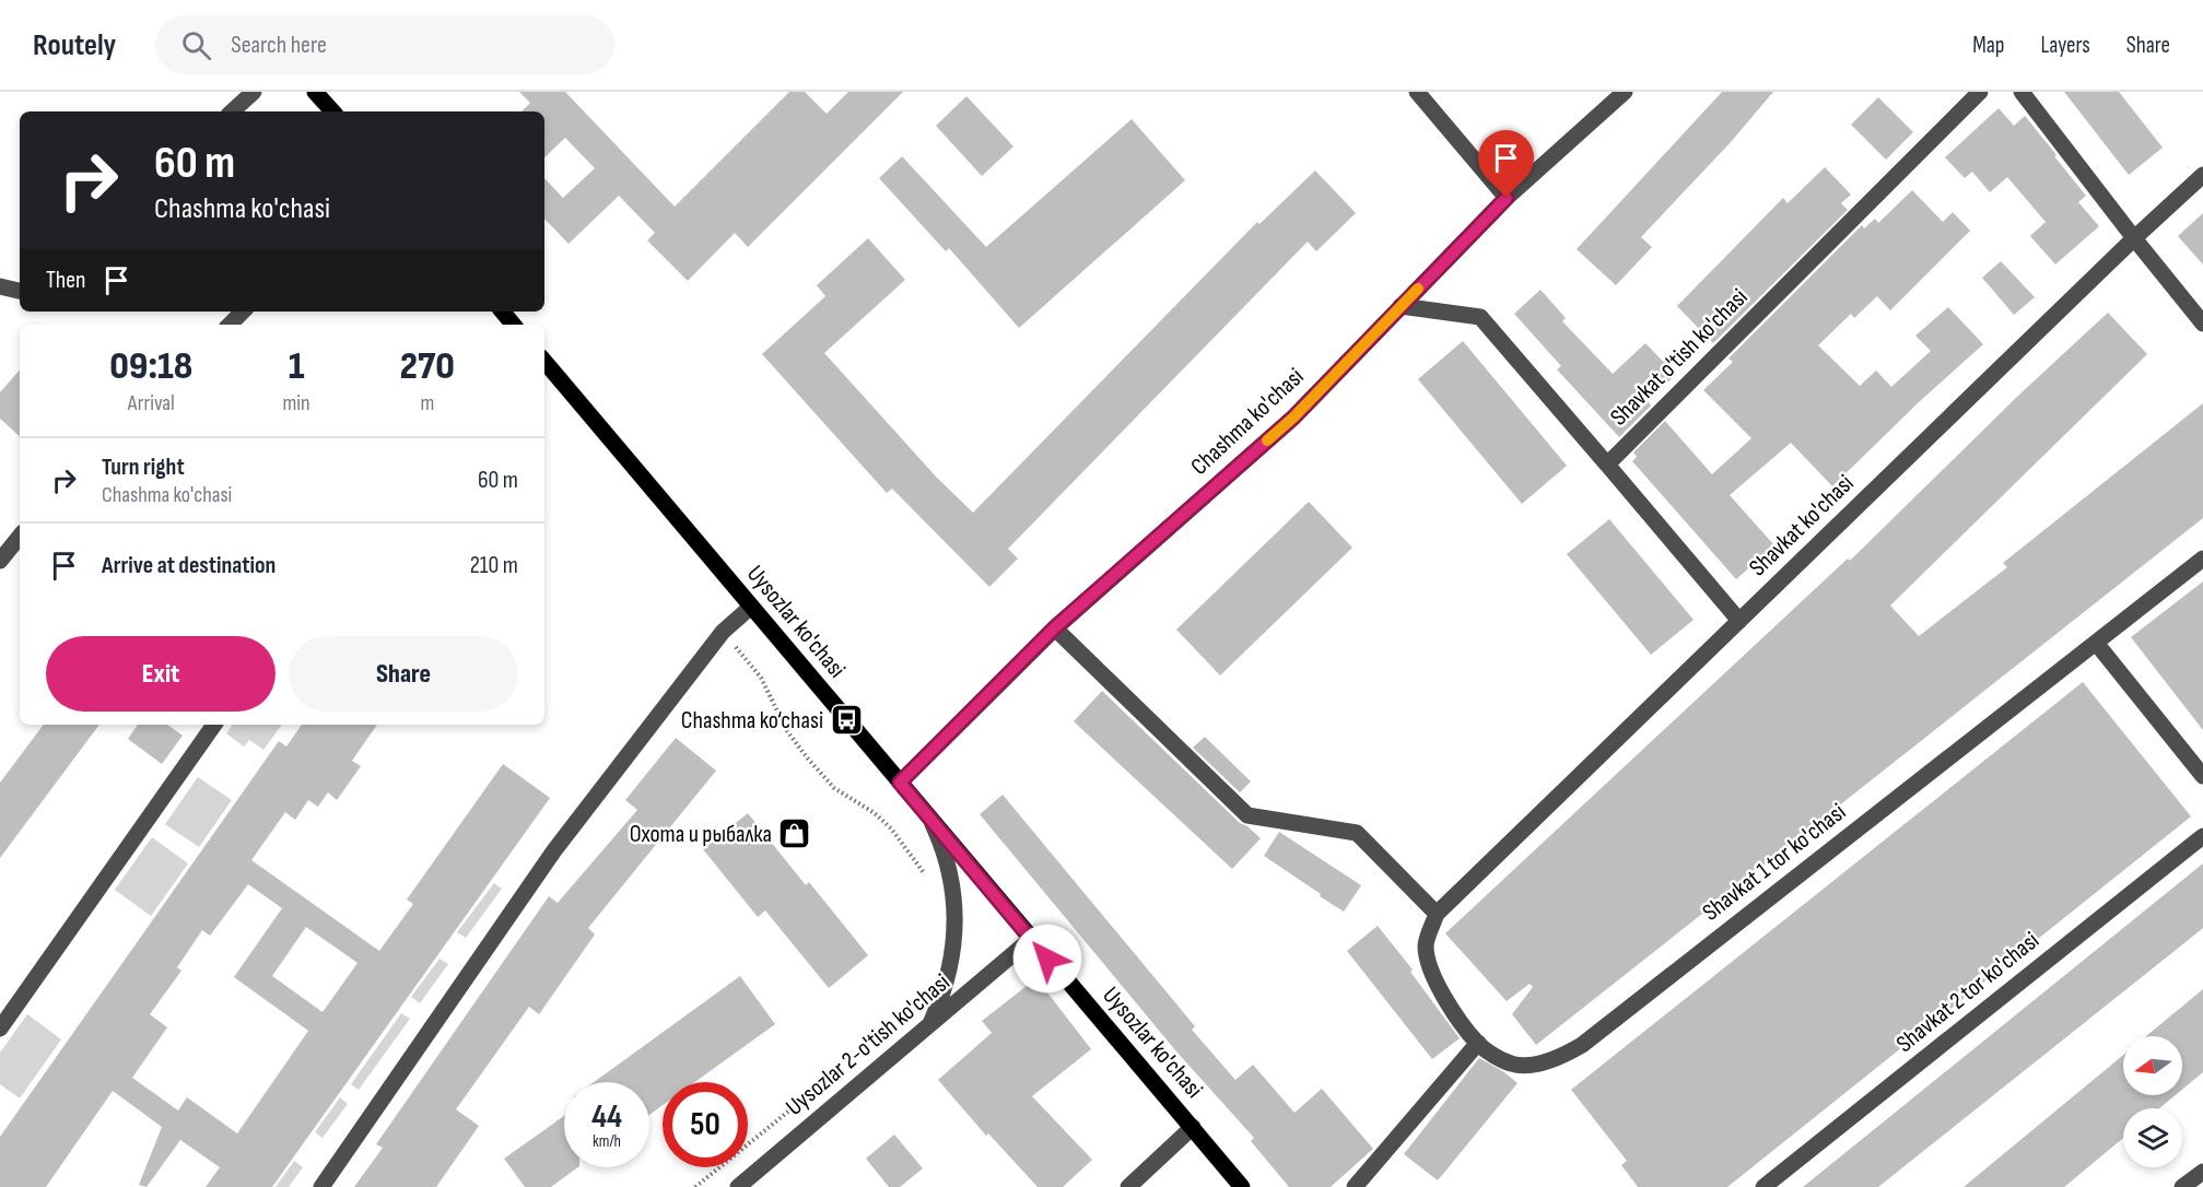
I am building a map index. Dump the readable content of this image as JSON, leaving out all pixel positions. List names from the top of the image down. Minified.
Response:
{"streets":{"main road":["Uysozlar ko'chasi"],"street":["Shavkat o'tish ko'chasi","Chashma ko'chasi","Shavkat ko'chasi","Shavkat 1 tor ko'chasi","Shavkat 2 tor ko'chasi","Uysozlar 2-o'tish ko'chasi"]},"crossings":[["Shavkat o'tish ko'chasi","Chashma ko'chasi"],["Chashma ko'chasi","Uysozlar ko'chasi"],["Shavkat ko'chasi","Shavkat 1 tor ko'chasi"],["Uysozlar ko'chasi","Uysozlar 2-o'tish ko'chasi"]],"places":{"bus stop":["Chashma ko‘chasi"],"shop":["Охота и рыбалка"]},"north":"left","page":{"header":"Routely","search":"Search here","nav":["Map","Layers","Share"],"turn":["60 m","Chashma ko'chasi"],"then":"Then","eta":["09:18","Arrival","1","min","270","m"],"list":[{"name":"Turn right","note":"Chashma ko'chasi","value":"60 m"},{"name":"Arrive at destination","value":"210 m"}],"buttons":["Exit","Share"],"speed":"44 km/h","limit":"50"}}
